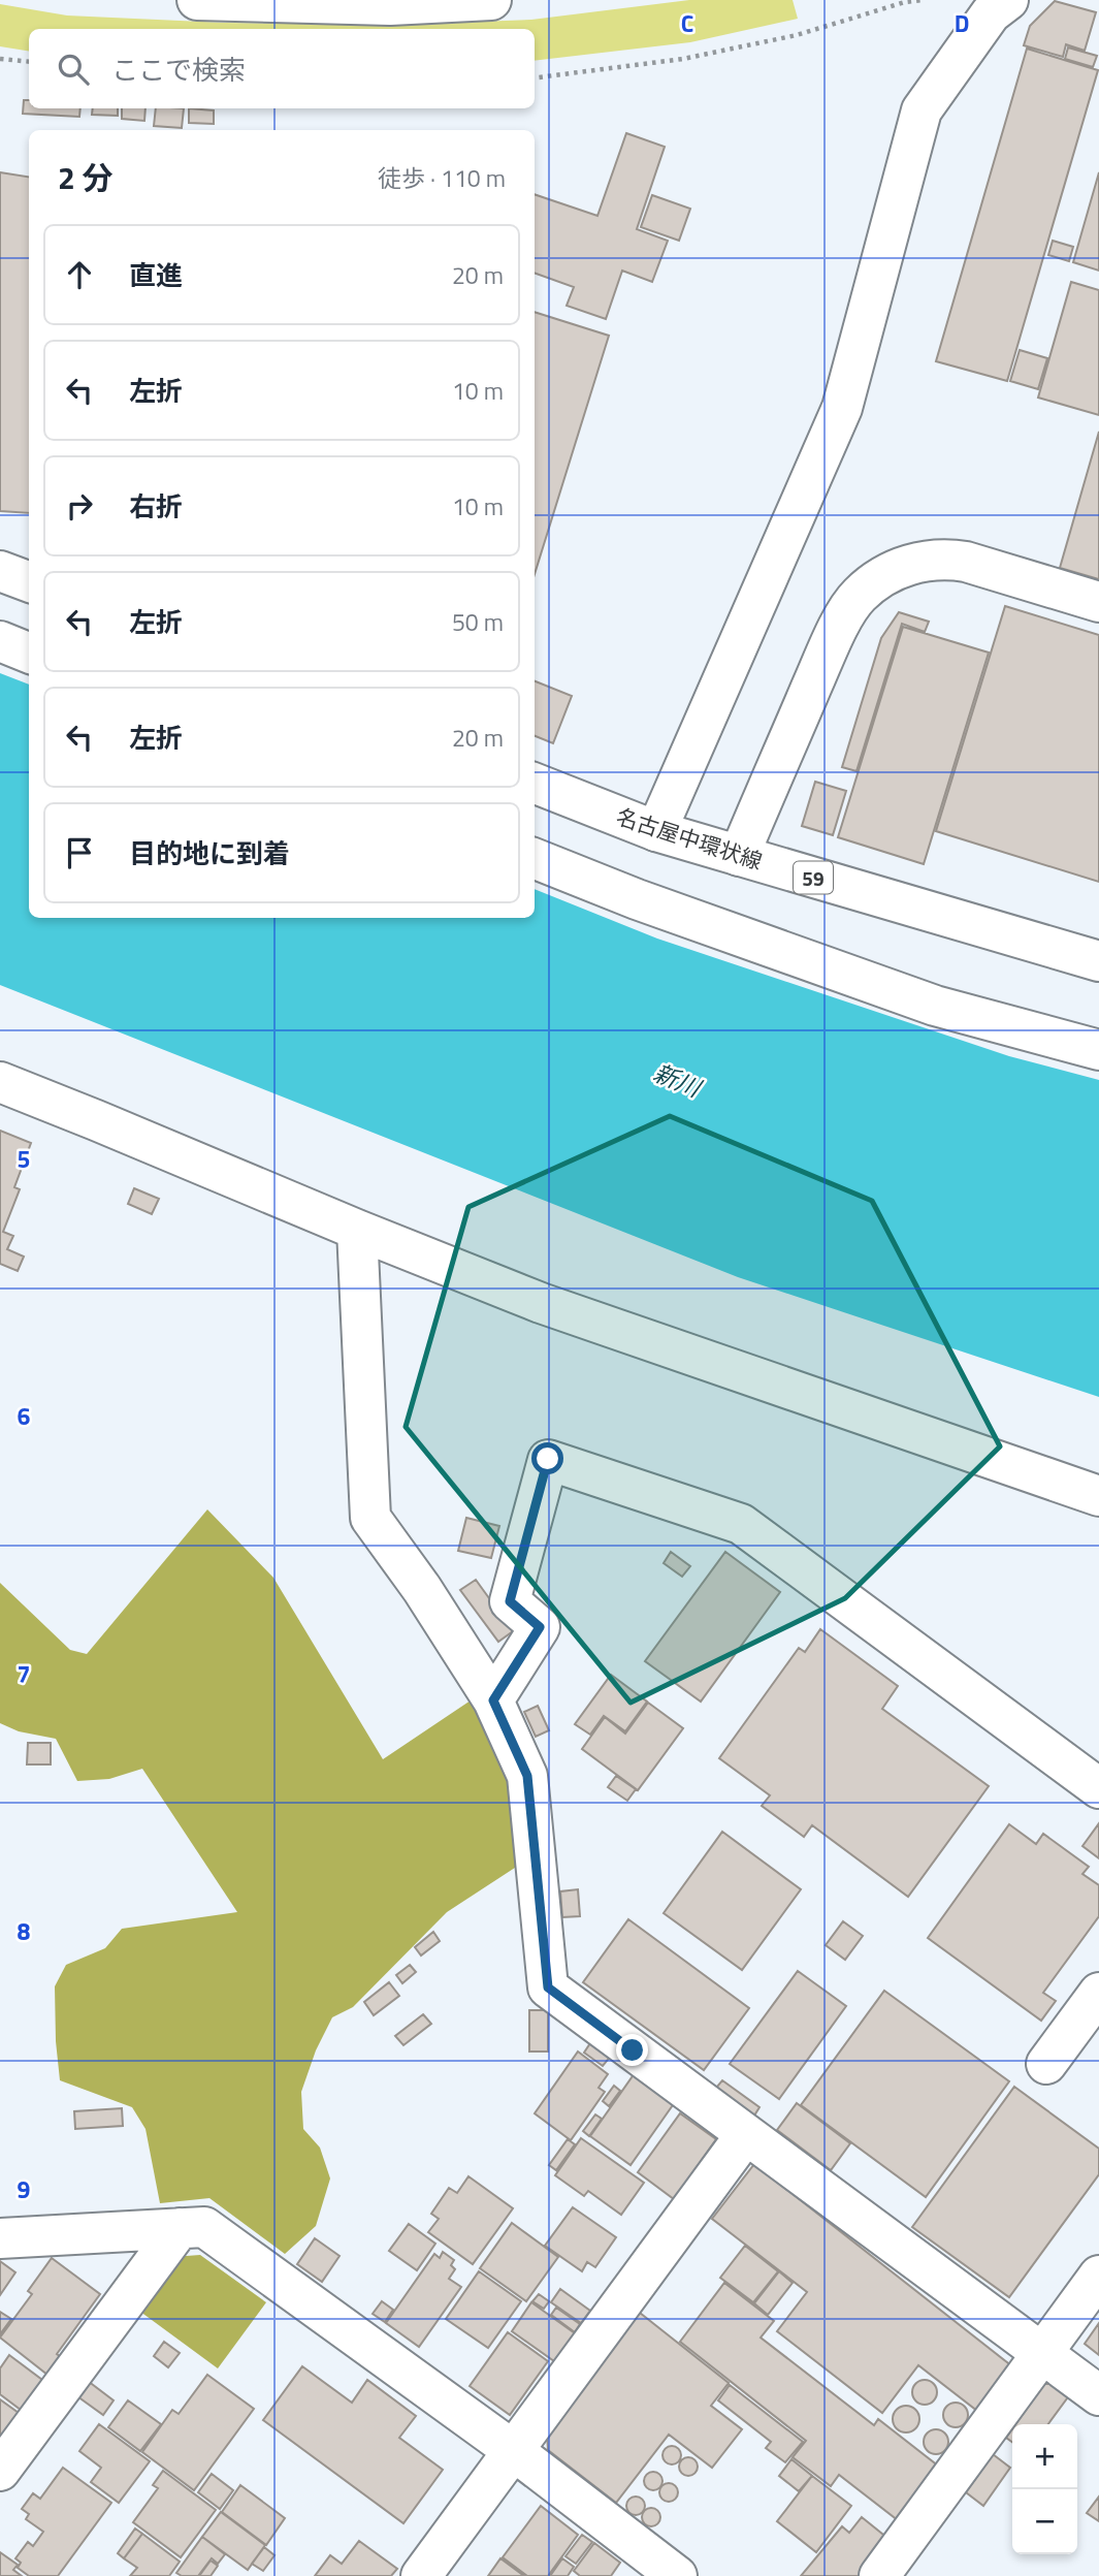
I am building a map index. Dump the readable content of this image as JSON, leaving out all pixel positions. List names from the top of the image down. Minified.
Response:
{"streets":{"street":["名古屋中環状線","59"]},"water":["新川"],"page":{"search":"ここで検索","heading":["2 分","徒歩 · 110 m"],"list":[["直進","20 m"],["左折","10 m"],["右折","10 m"],["左折","50 m"],["左折","20 m"],"目的地に到着"],"map_buttons":["+","−"]},"grid":{"columns":["C","D"],"rows":["5","6","7","8","9"]}}
